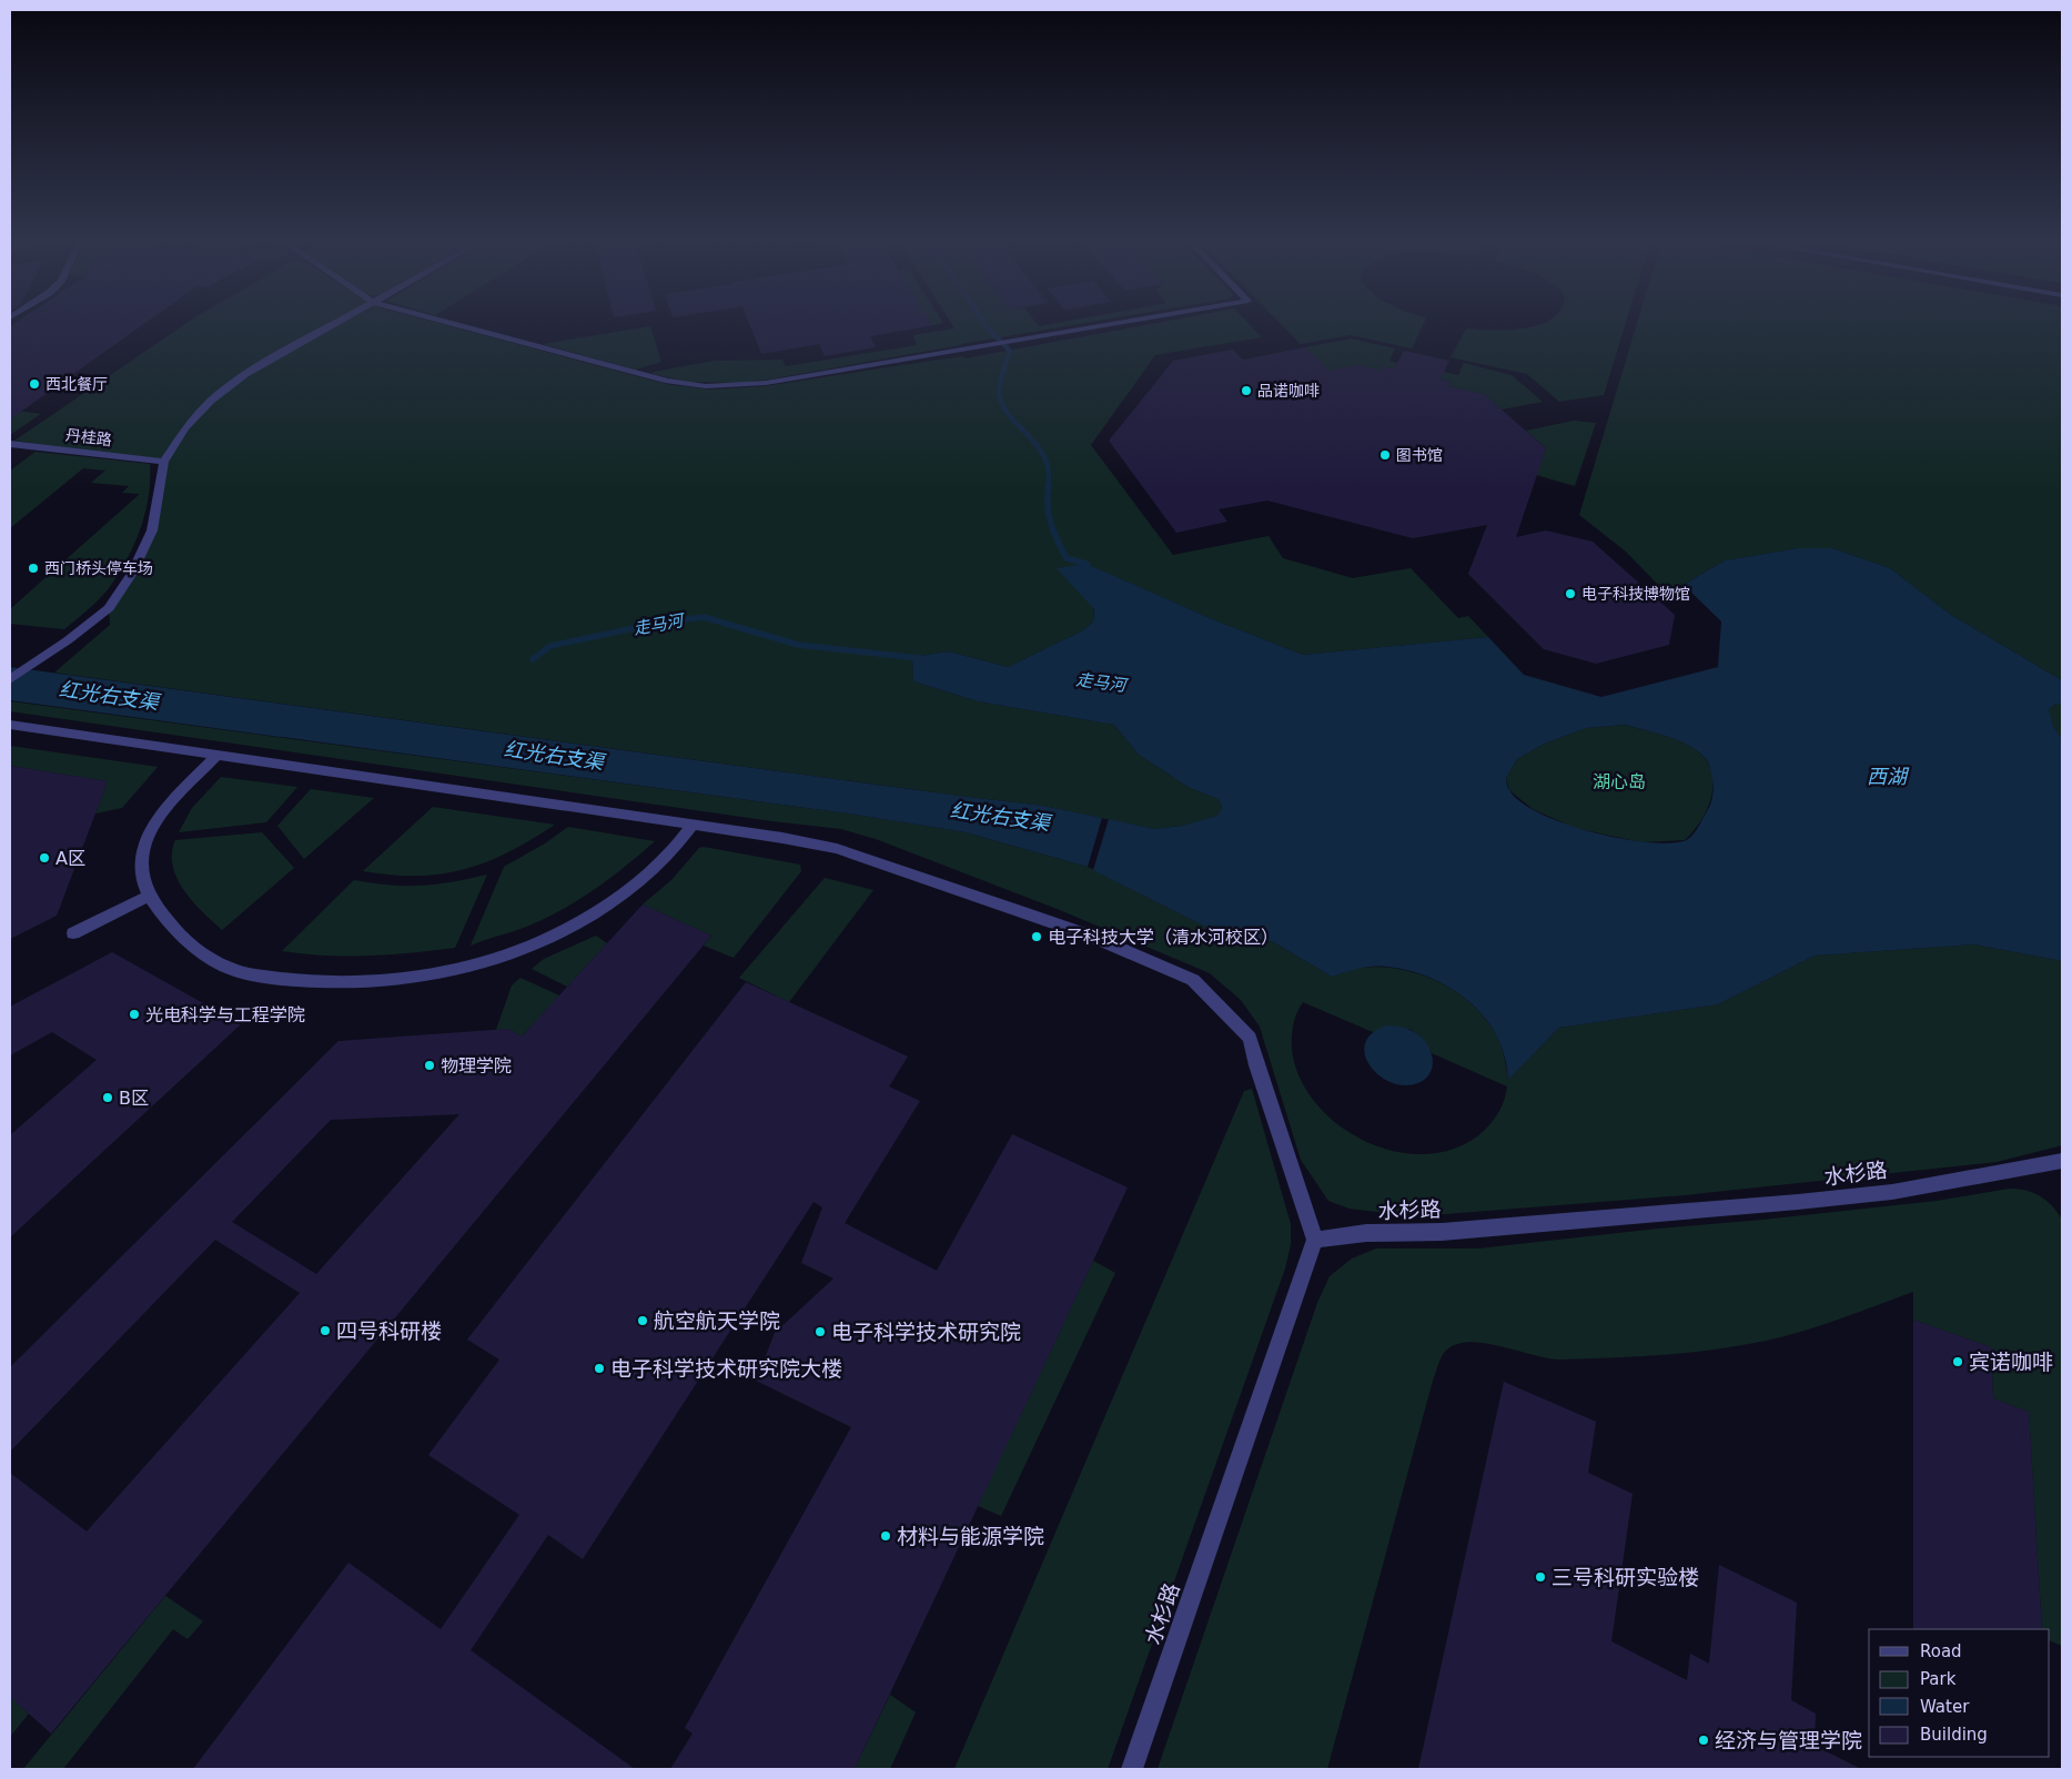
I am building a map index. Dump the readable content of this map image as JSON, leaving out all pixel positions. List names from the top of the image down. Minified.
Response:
{"streets":{"street":["丹桂路","水杉路"]},"water":["走马河","红光右支渠","西湖"],"parks":["湖心岛"],"places":["西北餐厅","品诺咖啡","图书馆","西门桥头停车场","电子科技博物馆","A区","电子科技大学（清水河校区）","光电科学与工程学院","物理学院","B区","航空航天学院","四号科研楼","电子科学技术研究院","宾诺咖啡","电子科学技术研究院大楼","材料与能源学院","三号科研实验楼","经济与管理学院"],"legend":["Road","Park","Water","Building"]}
